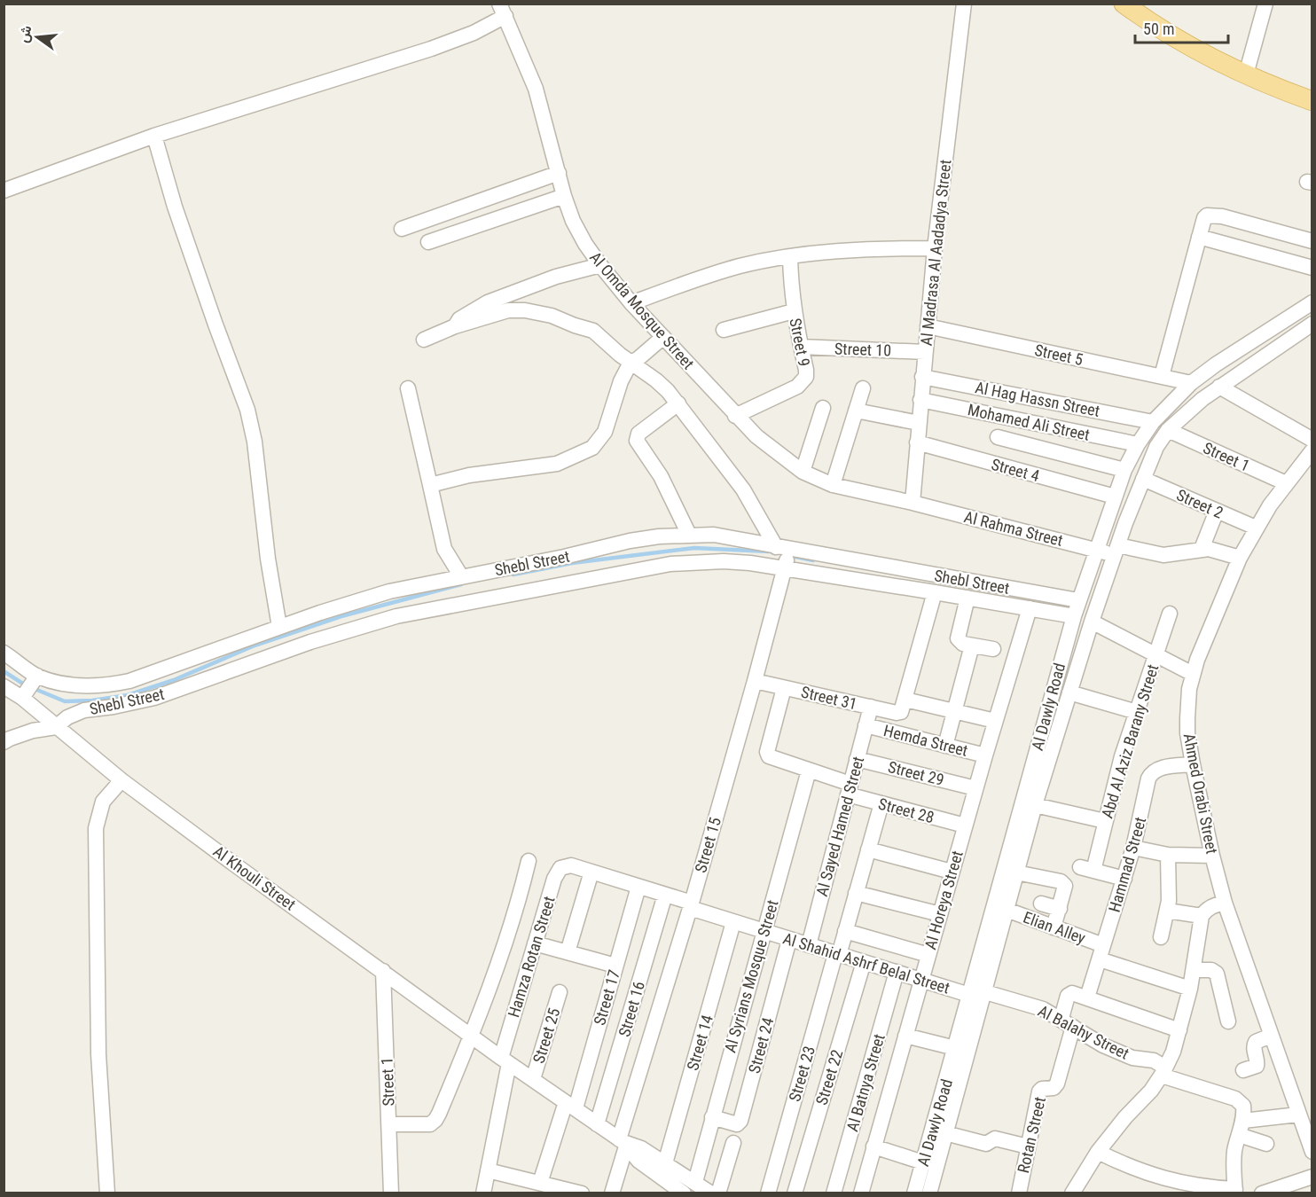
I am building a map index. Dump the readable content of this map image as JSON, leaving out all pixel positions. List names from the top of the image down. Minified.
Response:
{"streets":{"street":["Al Madrasa Al Aadadya Street","Al Omda Mosque Street","Street 9","Street 10","Street 5","Al Hag Hassn Street","Mohamed Ali Street","Street 1","Street 4","Street 2","Al Rahma Street","Shebl Street","Street 31","Al Dawly Road","Hemda Street","Abd Al Aziz Barany Street","Street 29","Ahmed Orabi Street","Street 28","Al Sayed Hamed Street","Street 15","Hammad Street","Al Khouli Street","Al Horeya Street","Elian Alley","Hamza Rotan Street","Al Shahid Ashrf Belal Street","Al Syrians Mosque Street","Street 17","Street 16","Al Balahy Street","Street 25","Street 14","Street 24","Street 23","Street 22","Al Batnya Street","Rotan Street"]},"crossings":[["Al Madrasa Al Aadadya Street","Al Omda Mosque Street"],["Al Madrasa Al Aadadya Street","Street 10"],["Al Madrasa Al Aadadya Street","Street 5"],["Al Madrasa Al Aadadya Street","Al Hag Hassn Street"],["Al Madrasa Al Aadadya Street","Mohamed Ali Street"],["Al Madrasa Al Aadadya Street","Street 4"],["Al Madrasa Al Aadadya Street","Al Rahma Street"],["Al Omda Mosque Street","Street 9"],["Al Omda Mosque Street","Al Rahma Street"],["Street 9","Street 10"],["Street 5","Al Dawly Road"],["Al Hag Hassn Street","Al Dawly Road"],["Mohamed Ali Street","Al Dawly Road"],["Street 1","Al Dawly Road"],["Street 1","Ahmed Orabi Street"],["Street 1","Al Khouli Street"],["Street 4","Al Dawly Road"],["Street 2","Al Dawly Road"],["Street 2","Ahmed Orabi Street"],["Al Rahma Street","Al Dawly Road"],["Al Rahma Street","Ahmed Orabi Street"],["Shebl Street","Al Dawly Road"],["Shebl Street","Street 15"],["Shebl Street","Al Khouli Street"],["Shebl Street","Al Horeya Street"],["Street 31","Street 28"],["Street 31","Al Sayed Hamed Street"],["Street 31","Street 15"],["Street 31","Al Horeya Street"],["Al Dawly Road","Elian Alley"],["Al Dawly Road","Al Shahid Ashrf Belal Street"],["Al Dawly Road","Al Balahy Street"],["Hemda Street","Al Sayed Hamed Street"],["Hemda Street","Al Horeya Street"],["Abd Al Aziz Barany Street","Hammad Street"],["Street 29","Al Sayed Hamed Street"],["Street 29","Al Horeya Street"],["Ahmed Orabi Street","Hammad Street"],["Street 28","Al Sayed Hamed Street"],["Street 28","Al Horeya Street"],["Street 28","Al Syrians Mosque Street"],["Street 28","Street 23"],["Al Sayed Hamed Street","Al Shahid Ashrf Belal Street"],["Street 15","Al Khouli Street"],["Street 15","Al Shahid Ashrf Belal Street"],["Hammad Street","Elian Alley"],["Al Khouli Street","Hamza Rotan Street"],["Al Khouli Street","Street 17"],["Al Khouli Street","Street 16"],["Al Khouli Street","Street 25"],["Al Horeya Street","Al Shahid Ashrf Belal Street"],["Hamza Rotan Street","Al Shahid Ashrf Belal Street"],["Al Shahid Ashrf Belal Street","Al Syrians Mosque Street"],["Al Shahid Ashrf Belal Street","Street 17"],["Al Shahid Ashrf Belal Street","Street 16"],["Al Shahid Ashrf Belal Street","Al Balahy Street"],["Al Shahid Ashrf Belal Street","Street 14"],["Al Shahid Ashrf Belal Street","Street 24"],["Al Shahid Ashrf Belal Street","Street 23"],["Al Shahid Ashrf Belal Street","Street 22"],["Al Shahid Ashrf Belal Street","Al Batnya Street"],["Al Syrians Mosque Street","Street 24"],["Al Balahy Street","Rotan Street"]],"scale_bar":"50 m","north":"left"}
